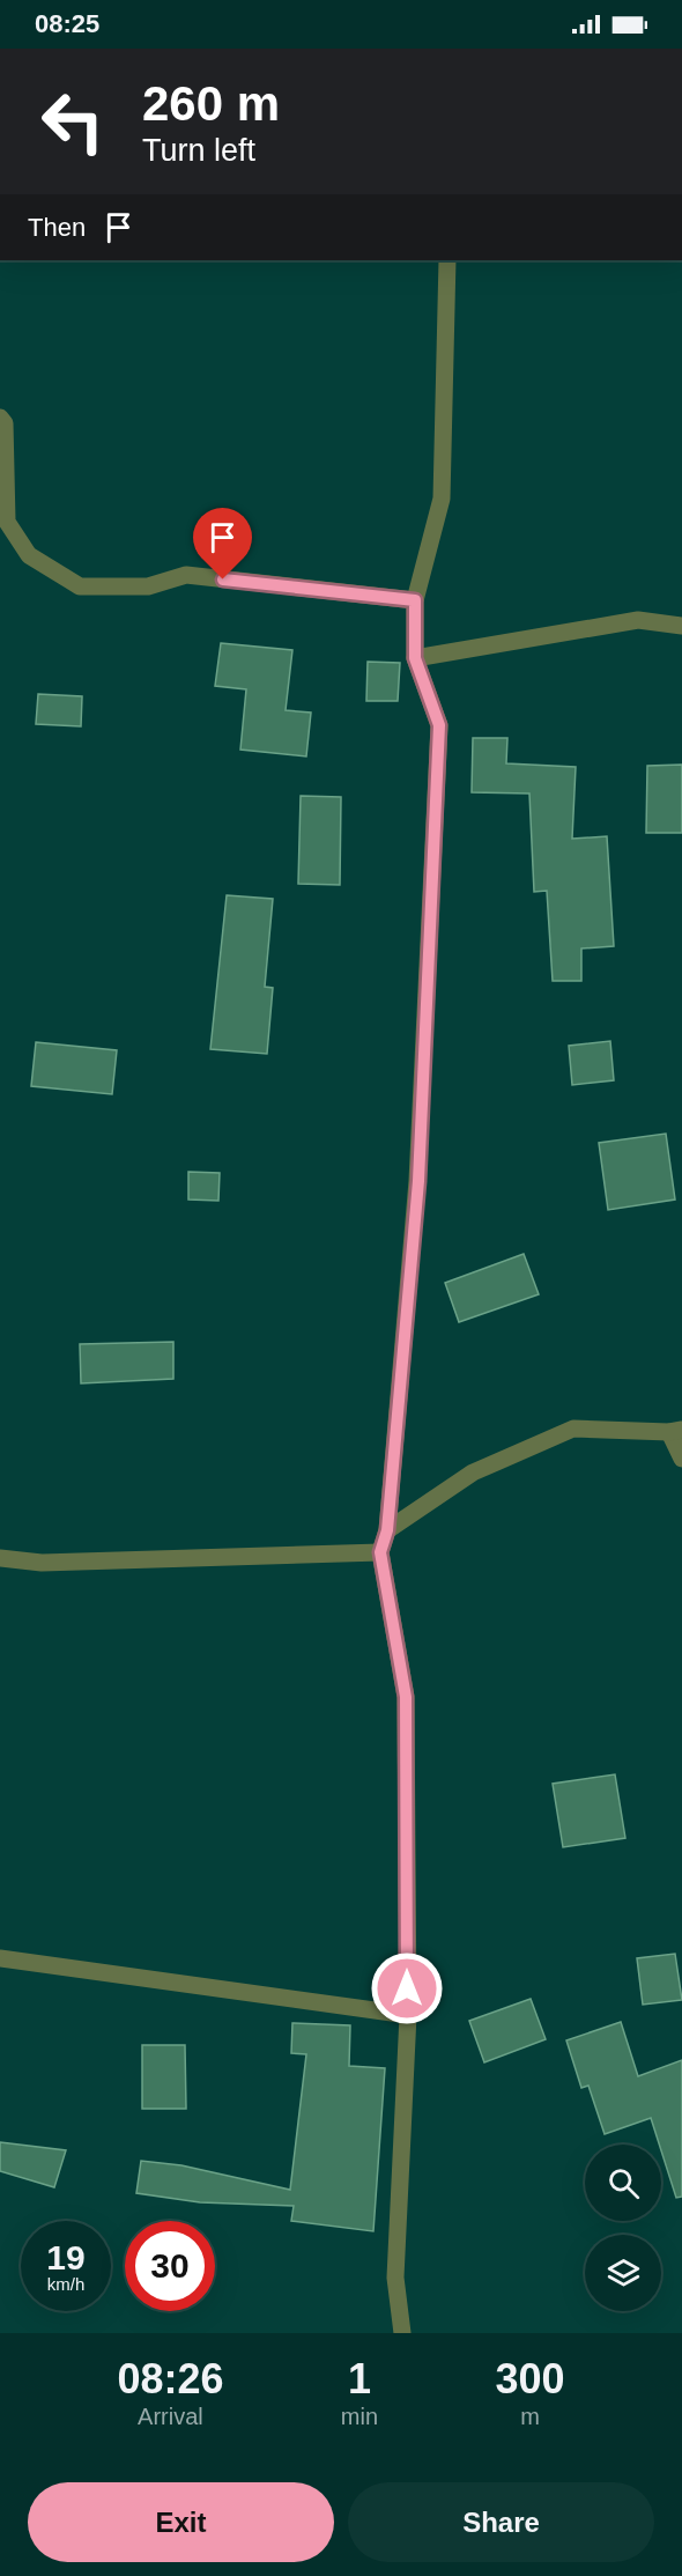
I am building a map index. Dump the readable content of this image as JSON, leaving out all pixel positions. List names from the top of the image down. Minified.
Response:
{"page":{"status":"08:25","turn":["260 m","Turn left"],"then":"Then","speed":"19 km/h","limit":"30","eta":["08:26","Arrival","1","min","300","m"],"buttons":["Exit","Share"]}}
